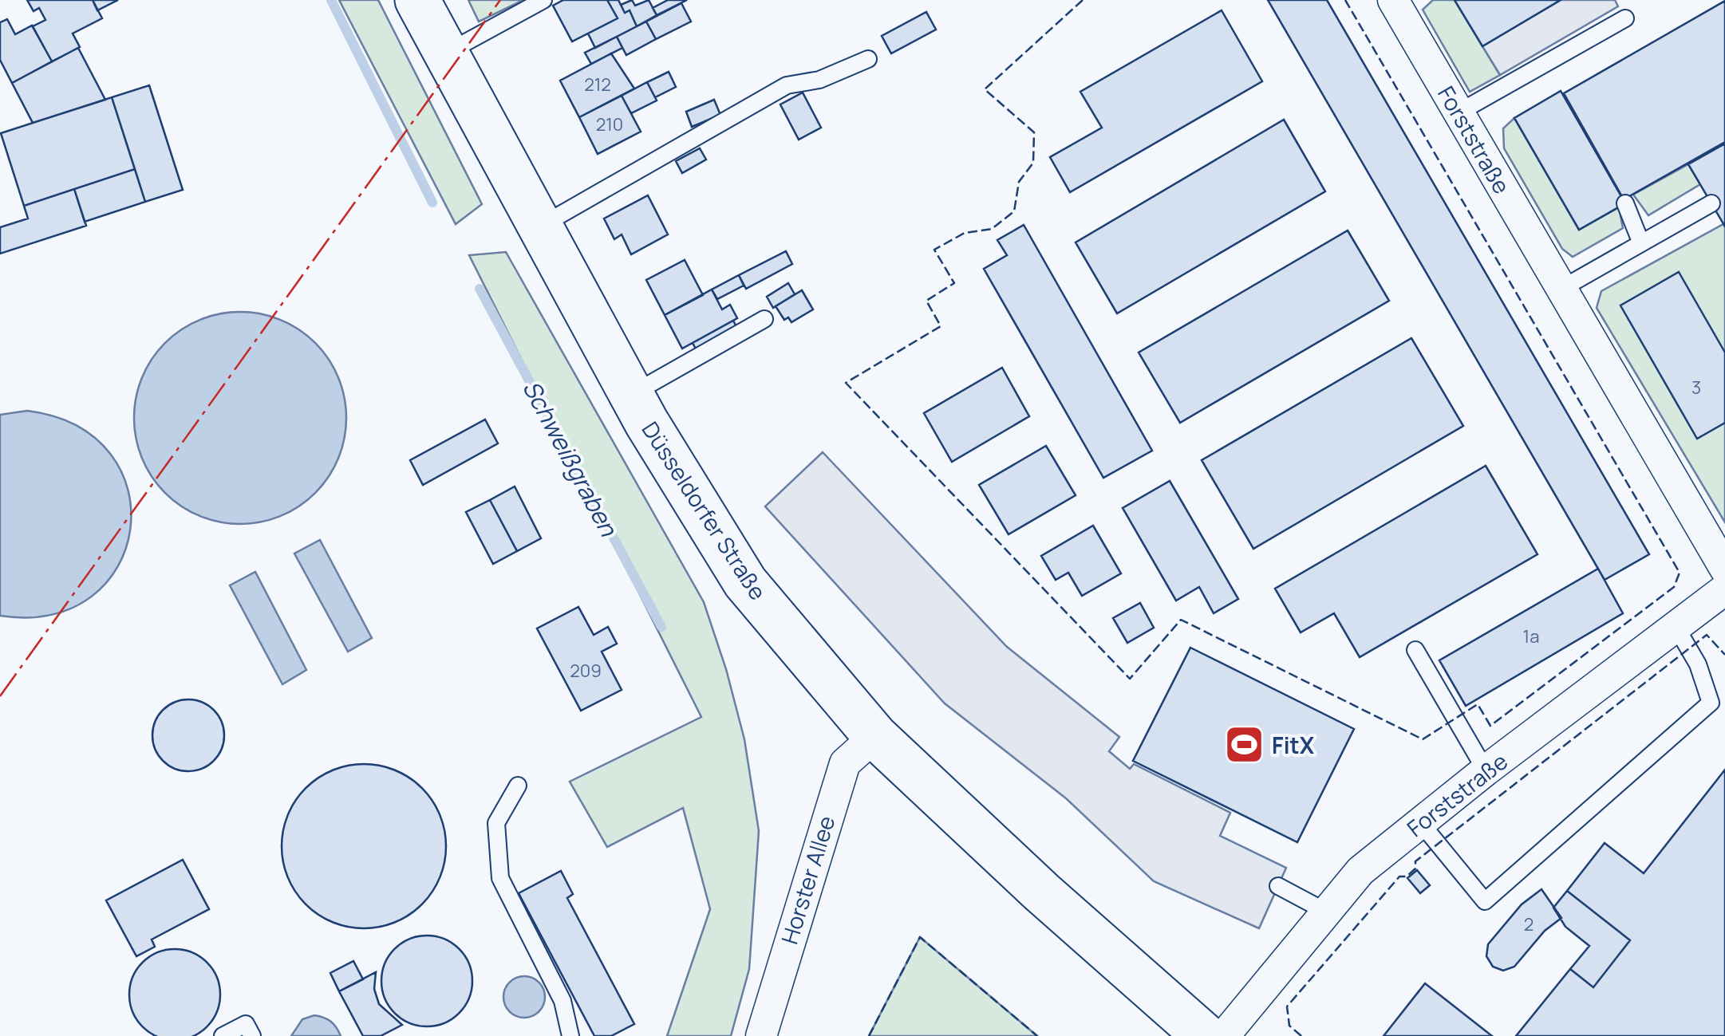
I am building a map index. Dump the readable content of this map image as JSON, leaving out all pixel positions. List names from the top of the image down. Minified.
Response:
{"streets":{"main road":["Düsseldorfer Straße"],"street":["Forststraße","Horster Allee"]},"crossings":[["Düsseldorfer Straße","Horster Allee"]],"water":["Schweißgraben"],"places":{"sports":["FitX"]},"house_numbers":["212","210","3","1a","209","2"]}
